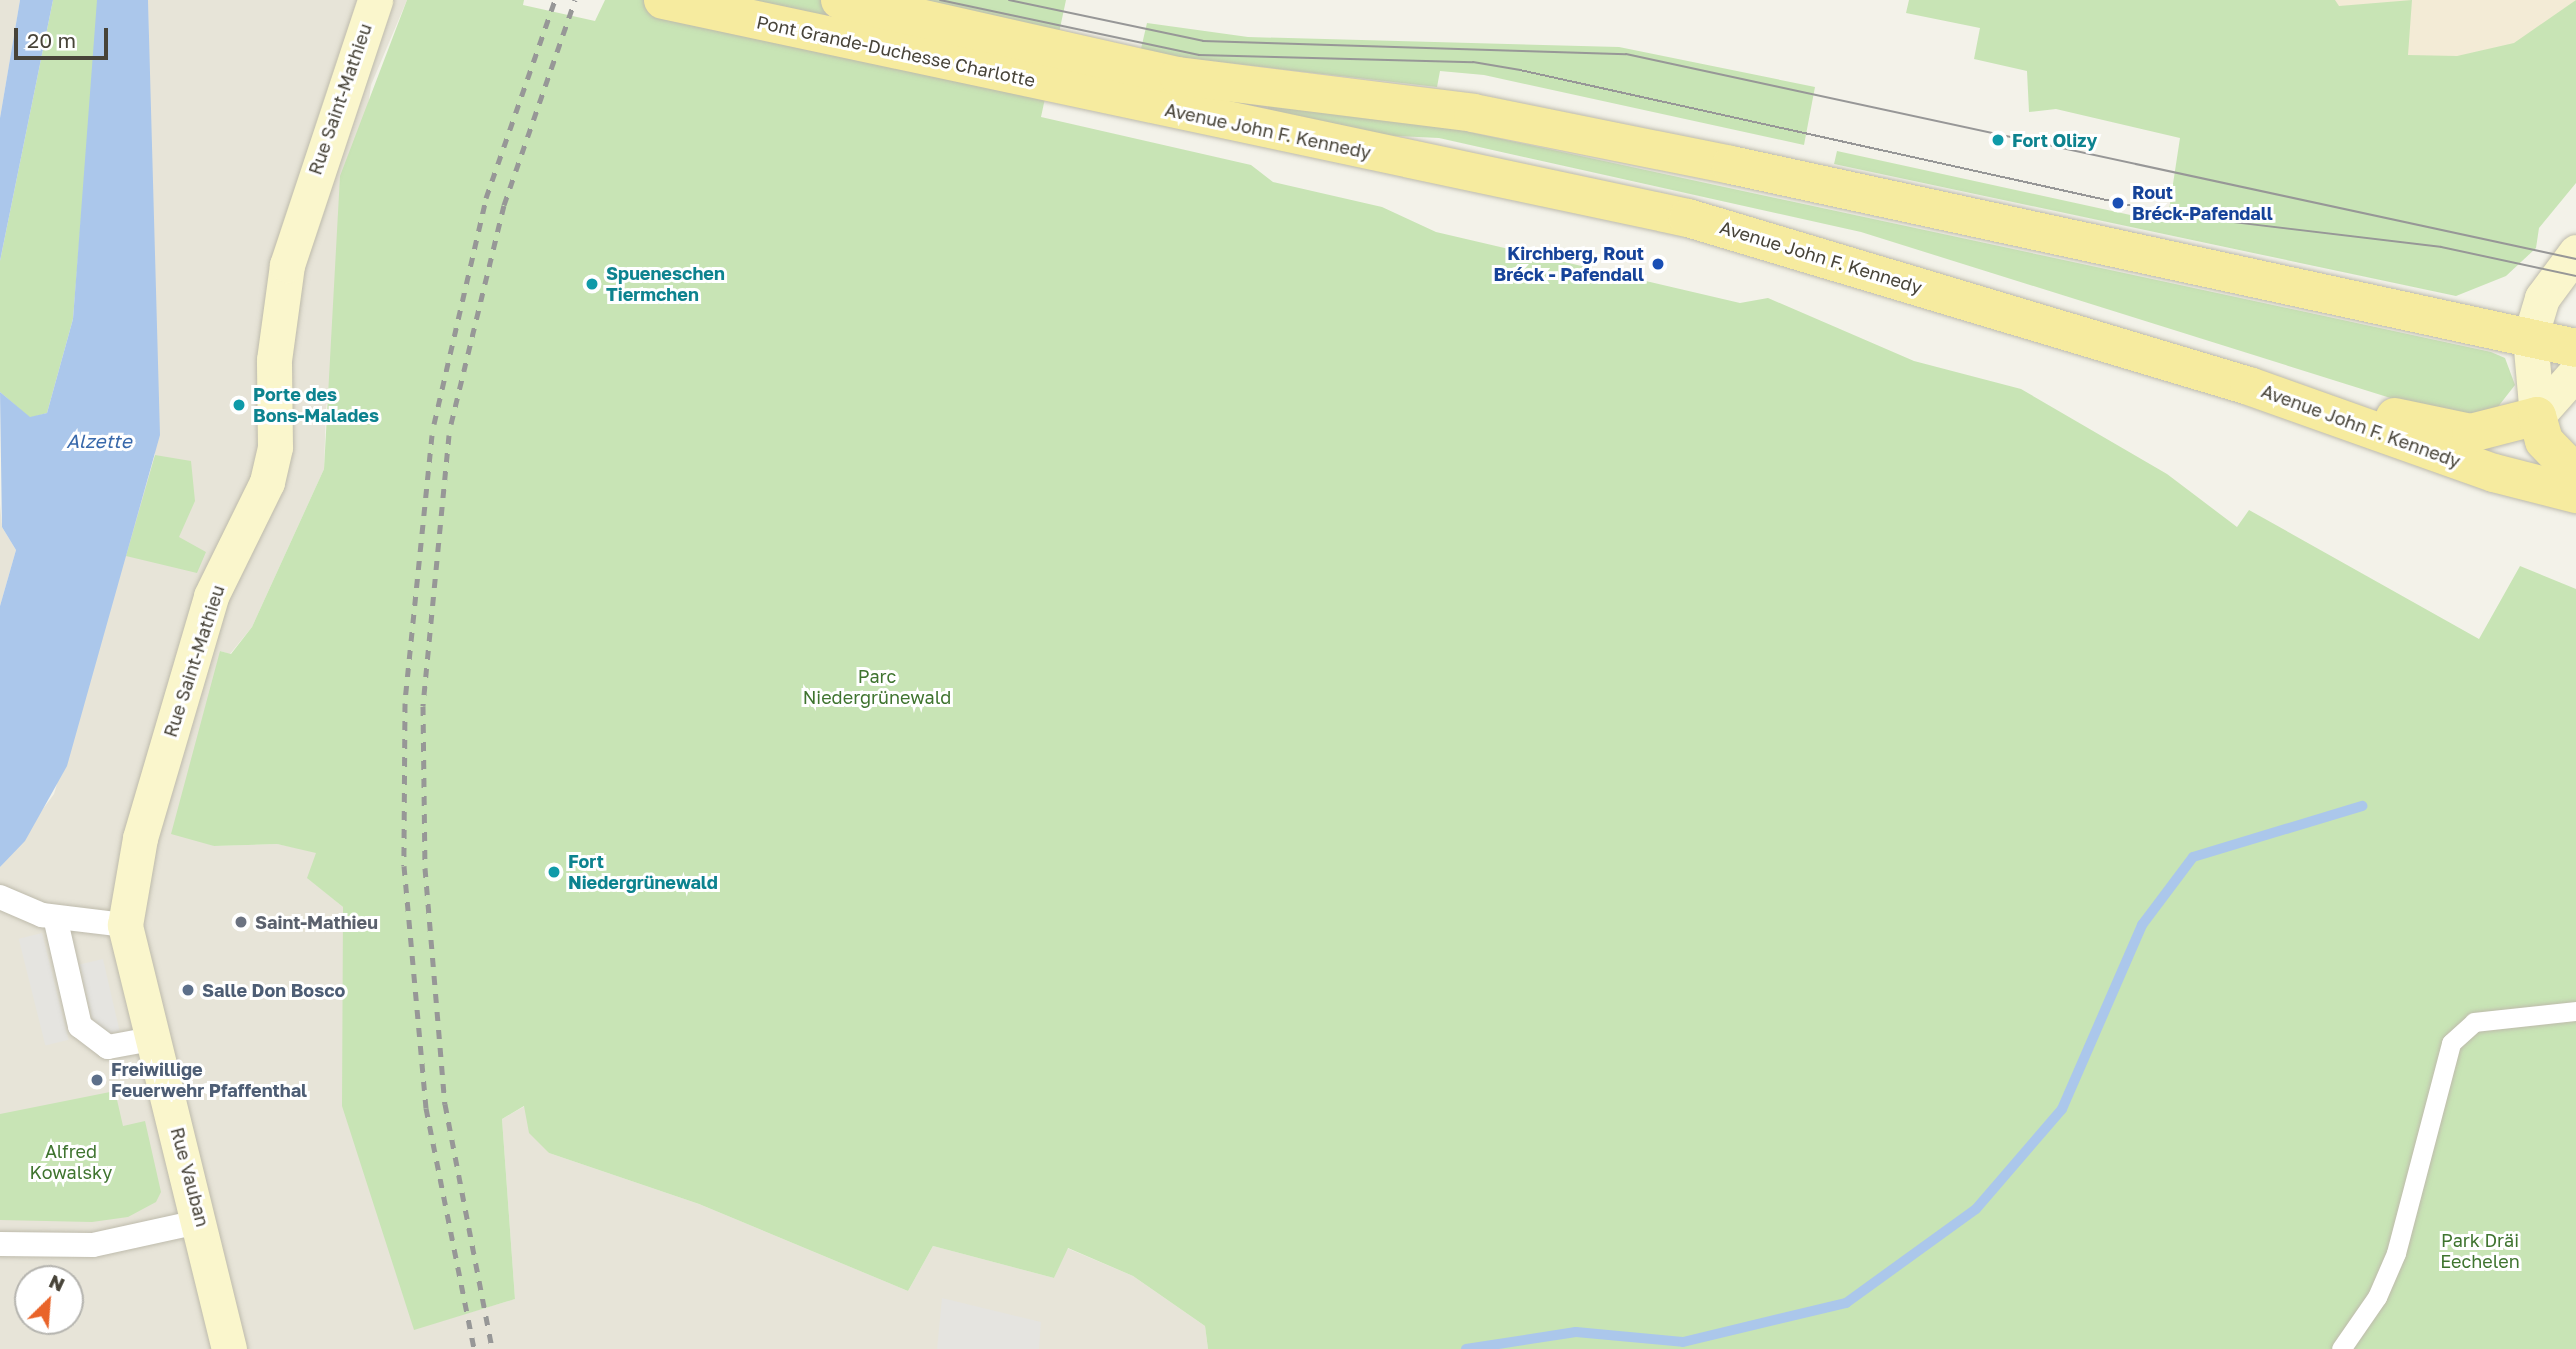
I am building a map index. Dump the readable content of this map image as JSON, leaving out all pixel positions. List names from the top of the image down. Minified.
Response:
{"streets":{"main road":["Pont Grande-Duchesse Charlotte","Rue Saint-Mathieu","Avenue John F. Kennedy","Rue Vauban"]},"crossings":[["Pont Grande-Duchesse Charlotte","Avenue John F. Kennedy"],["Rue Saint-Mathieu","Rue Vauban"]],"water":["Alzette"],"parks":["Parc Niedergrünewald","Alfred Kowalsky","Park Dräi Eechelen"],"places":["Fort Olizy","Rout Bréck-Pafendall","Kirchberg, Rout Bréck - Pafendall","Spueneschen Tiermchen","Porte des Bons-Malades","Fort Niedergrünewald","Saint-Mathieu","Salle Don Bosco","Freiwillige Feuerwehr Pfaffenthal"],"scale_bar":"20 m","north":"top right"}
